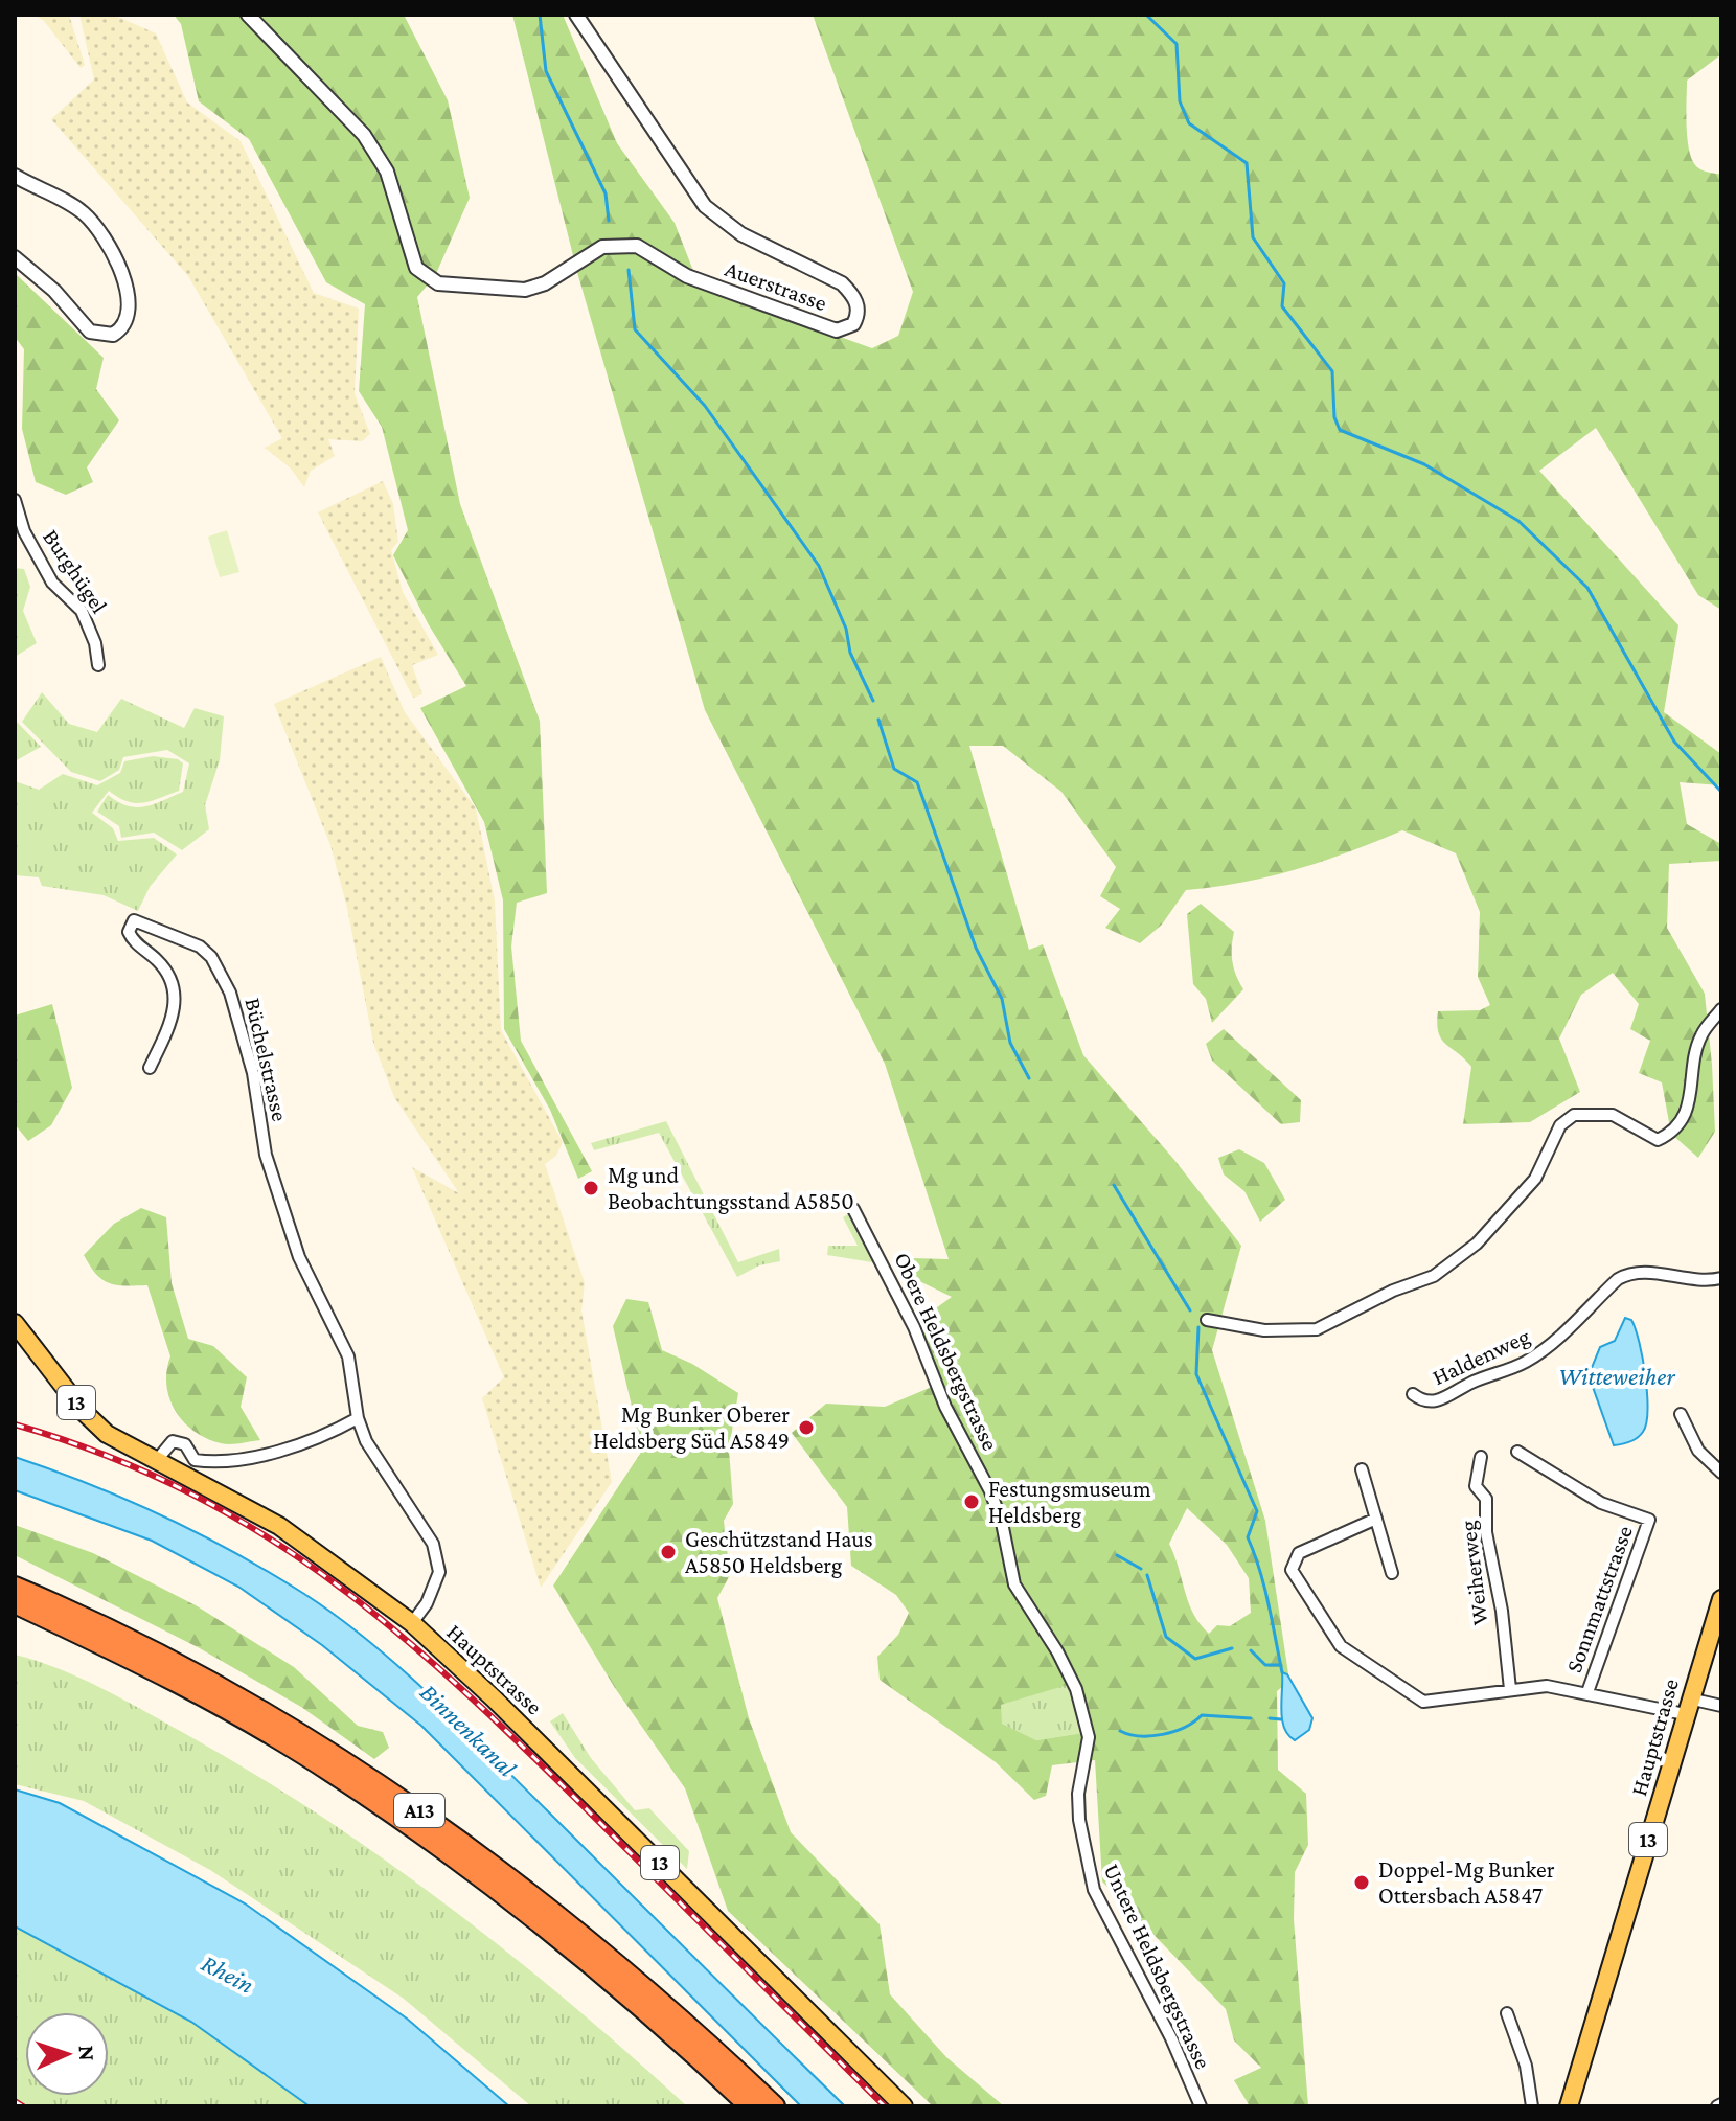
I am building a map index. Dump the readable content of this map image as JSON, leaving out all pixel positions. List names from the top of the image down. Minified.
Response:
{"streets":{"highway":["A13"],"main road":["13","Hauptstrasse"],"street":["Auerstrasse","Burghügel","Büchelstrasse","Obere Heldsbergstrasse","Haldenweg","Weiherweg","Sonnmattstrasse","Untere Heldsbergstrasse"]},"crossings":[["Büchelstrasse","Hauptstrasse"],["Obere Heldsbergstrasse","Untere Heldsbergstrasse"]],"water":["Witteweiher","Binnenkanal","Rhein"],"places":["Mg und Beobachtungsstand A5850","Mg Bunker Oberer Heldsberg Süd A5849","Festungsmuseum Heldsberg","Geschützstand Haus A5850 Heldsberg","Doppel-Mg Bunker Ottersbach A5847"],"north":"right"}
